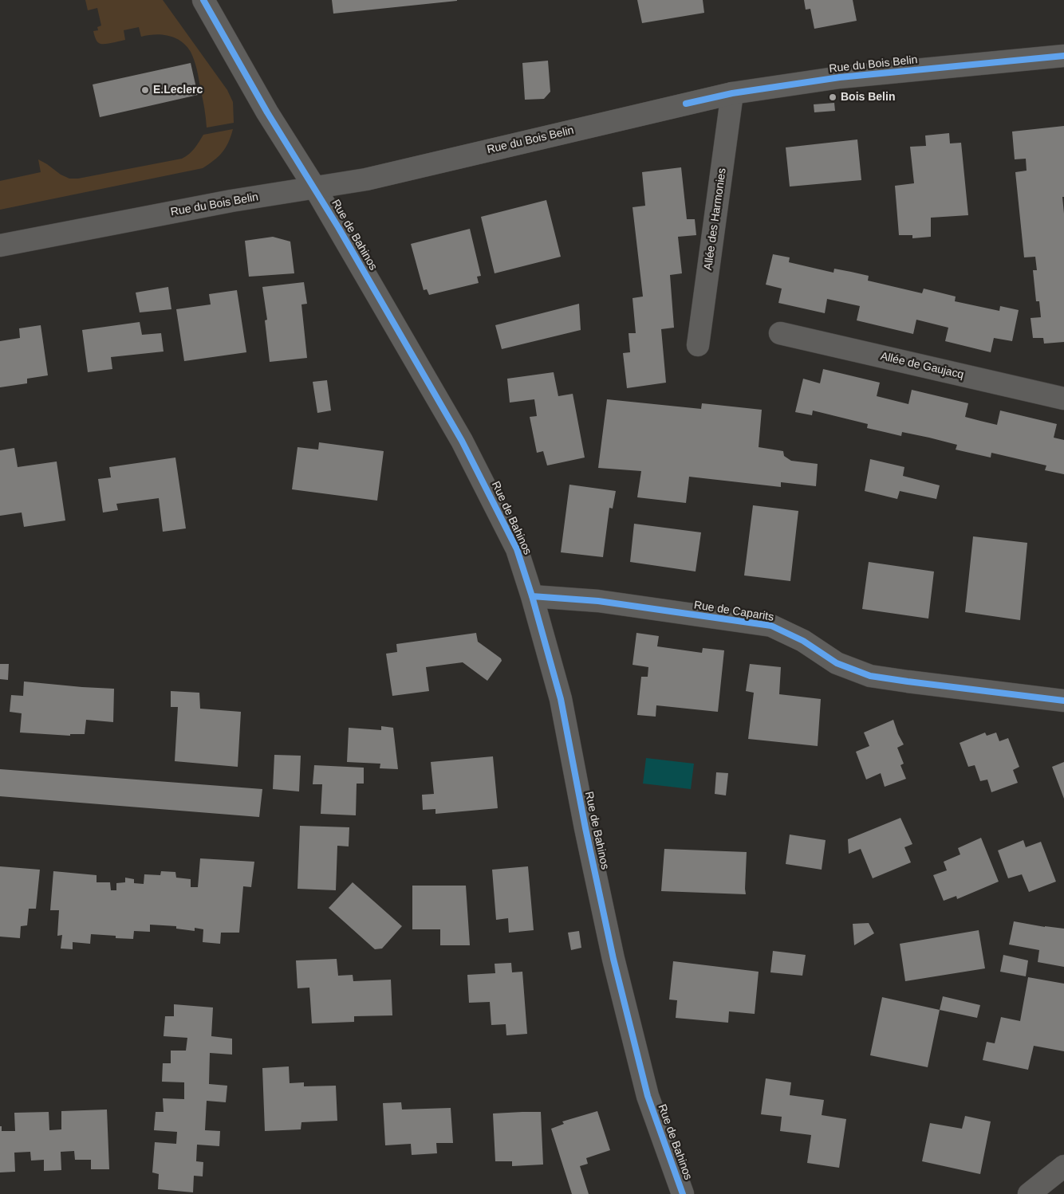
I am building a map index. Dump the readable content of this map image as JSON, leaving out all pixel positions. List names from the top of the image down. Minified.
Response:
{"streets":{"street":["Rue du Bois Belin","Allée des Harmonies","Rue de Bahinos","Allée de Gaujacq","Rue de Caparits"]},"crossings":[["Rue du Bois Belin","Allée des Harmonies"],["Rue du Bois Belin","Rue de Bahinos"],["Rue de Bahinos","Rue de Caparits"]],"places":["E.Leclerc","Bois Belin"]}
